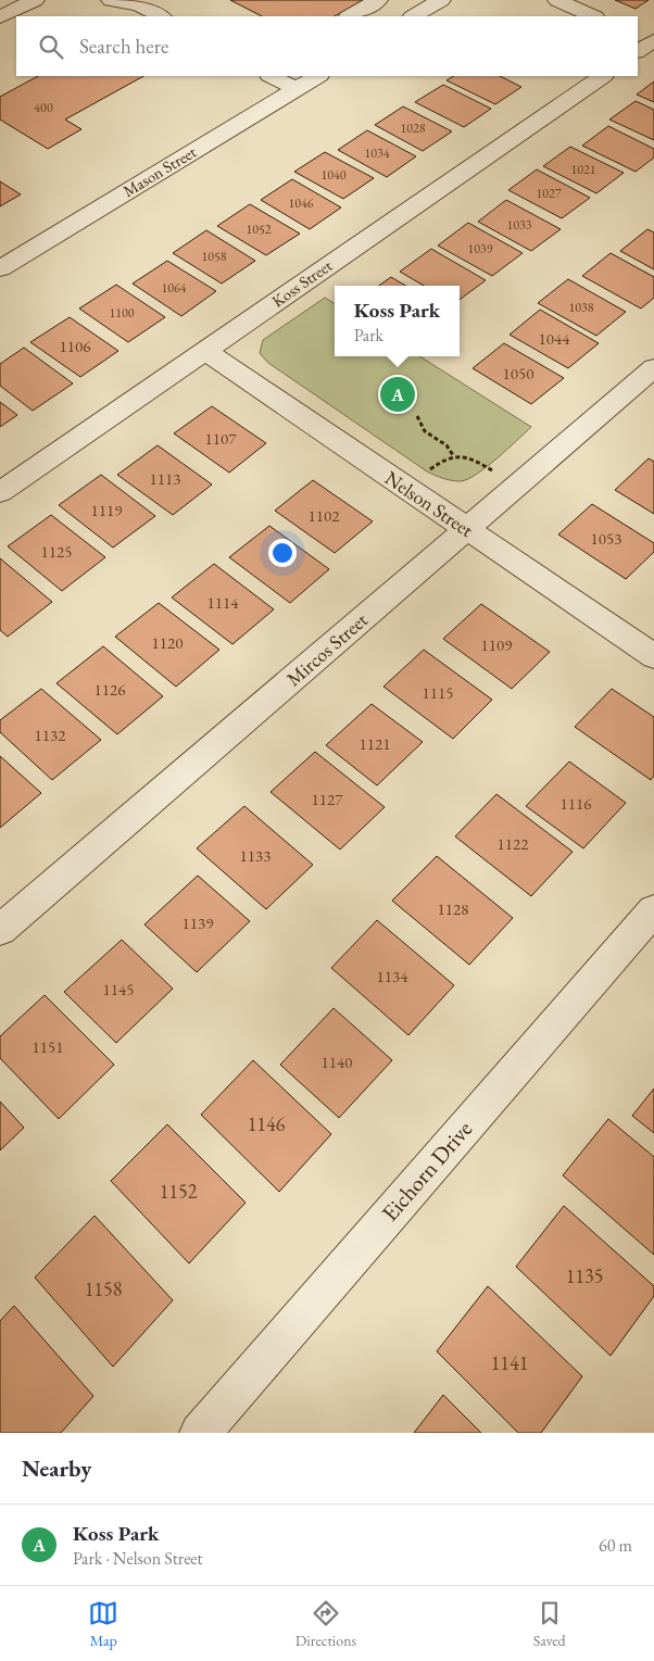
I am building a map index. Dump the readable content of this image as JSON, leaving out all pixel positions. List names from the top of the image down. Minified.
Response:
{"streets":{"street":["Mason Street","Koss Street","Nelson Street","Mircos Street","Eichorn Drive"]},"crossings":[["Koss Street","Nelson Street"],["Nelson Street","Mircos Street"]],"house_numbers":["400","1028","1034","1021","1040","1027","1046","1033","1052","1039","1058","1064","1038","1100","1044","1106","1050","1107","1113","1119","1102","1053","1125","1114","1120","1109","1126","1115","1132","1121","1127","1116","1122","1133","1128","1139","1134","1145","1151","1140","1146","1152","1135","1158","1141"],"page":{"search":"Search here","popup":["Koss Park","Park"],"pins":"A","heading":"Nearby","list":[{"mark":"A","name":"Koss Park","note":"Park · Nelson Street","value":"60 m"}],"nav":["Map","Directions","Saved"]}}
